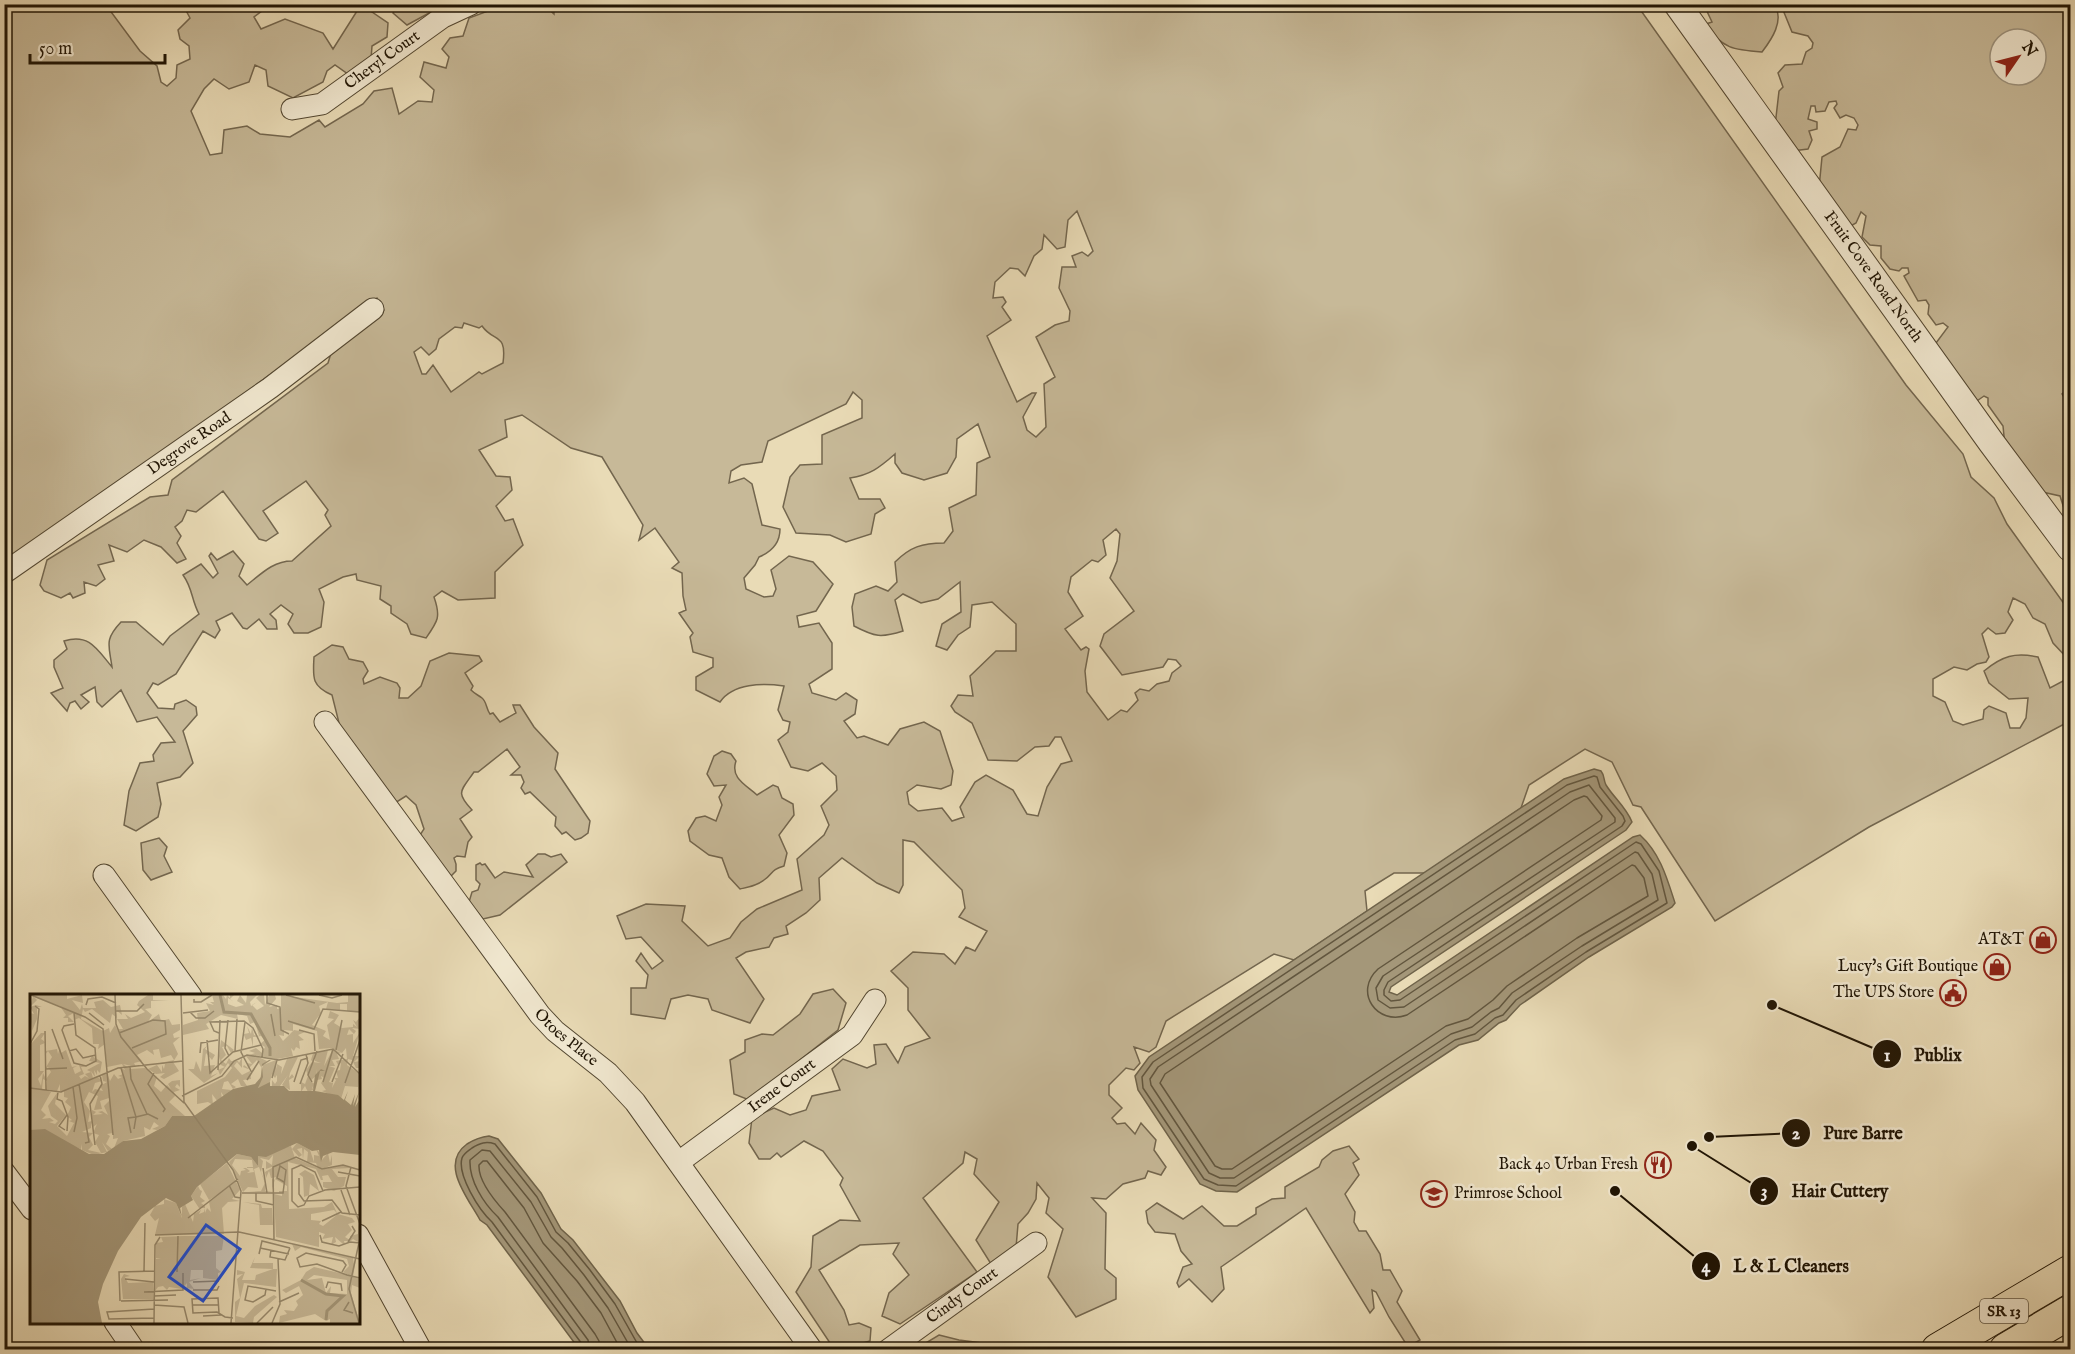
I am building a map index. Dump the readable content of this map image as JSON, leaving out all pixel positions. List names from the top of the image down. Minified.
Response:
{"streets":{"main road":["SR 13"],"street":["Cheryl Court","Fruit Cove Road North","Degrove Road","Otoes Place","Irene Court","Cindy Court"]},"crossings":[["Otoes Place","Irene Court"]],"places":{"shop":["AT&T","Lucy's Gift Boutique"],"public building":["The UPS Store"],"other":["Publix","Pure Barre","Hair Cuttery","L & L Cleaners"],"restaurant":["Back 40 Urban Fresh"],"school or university":["Primrose School"]},"scale_bar":"50 m","north":"top right"}
